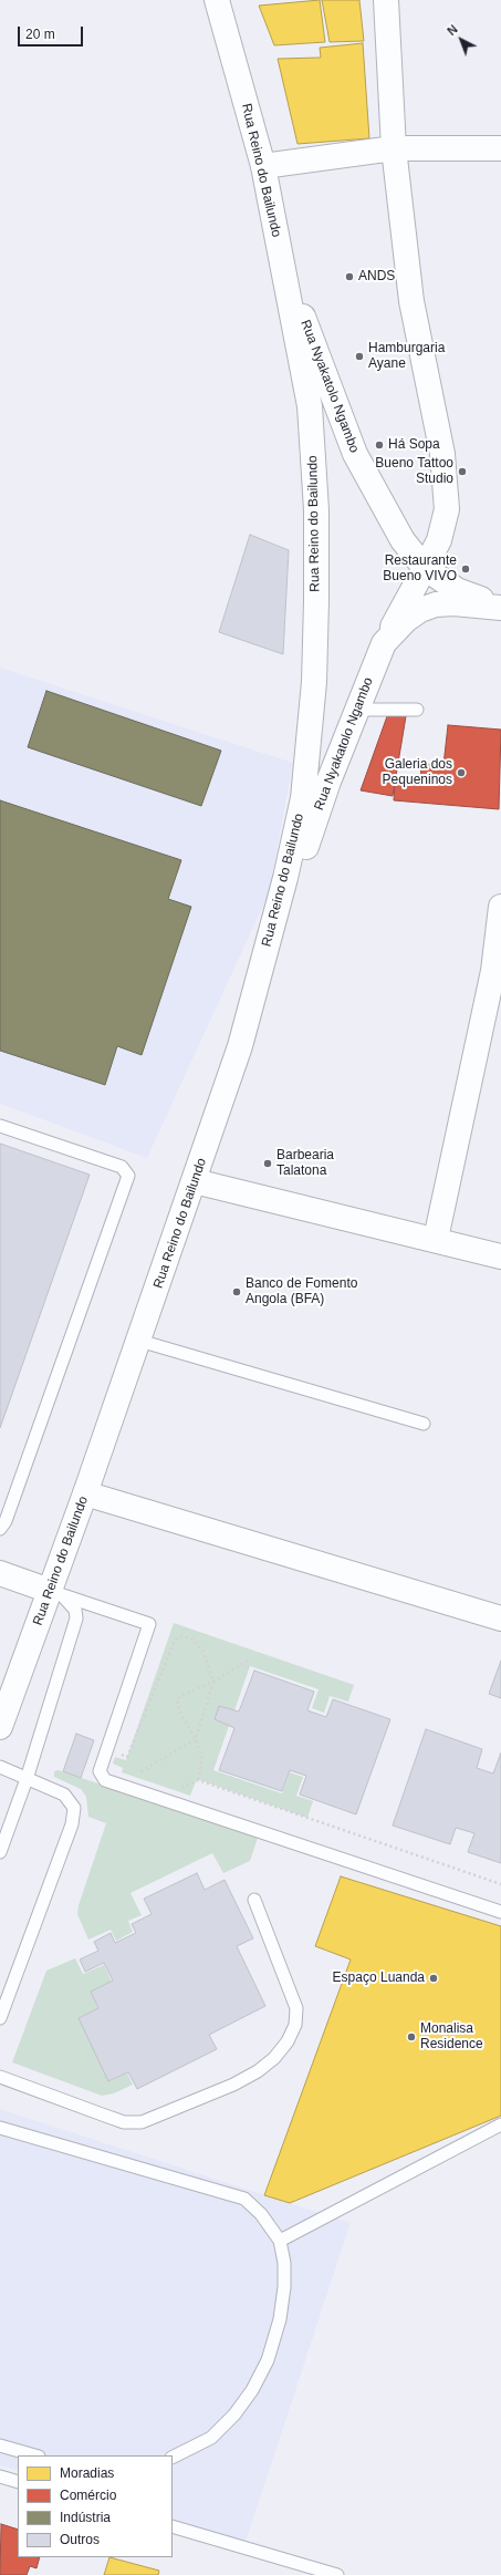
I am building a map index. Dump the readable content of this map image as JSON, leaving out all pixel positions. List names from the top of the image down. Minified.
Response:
{"streets":{"main road":["Rua Reino do Bailundo","Rua Nyakatolo Ngambo"]},"crossings":[["Rua Reino do Bailundo","Rua Nyakatolo Ngambo"]],"places":["ANDS","Hamburgaria Ayane","Há Sopa","Bueno Tattoo Studio","Restaurante Bueno VIVO","Galeria dos Pequeninos","Barbearia Talatona","Banco de Fomento Angola (BFA)","Espaço Luanda","Monalisa Residence"],"legend":["Moradias","Comércio","Indústria","Outros"],"scale_bar":"20 m","north":"top left"}
